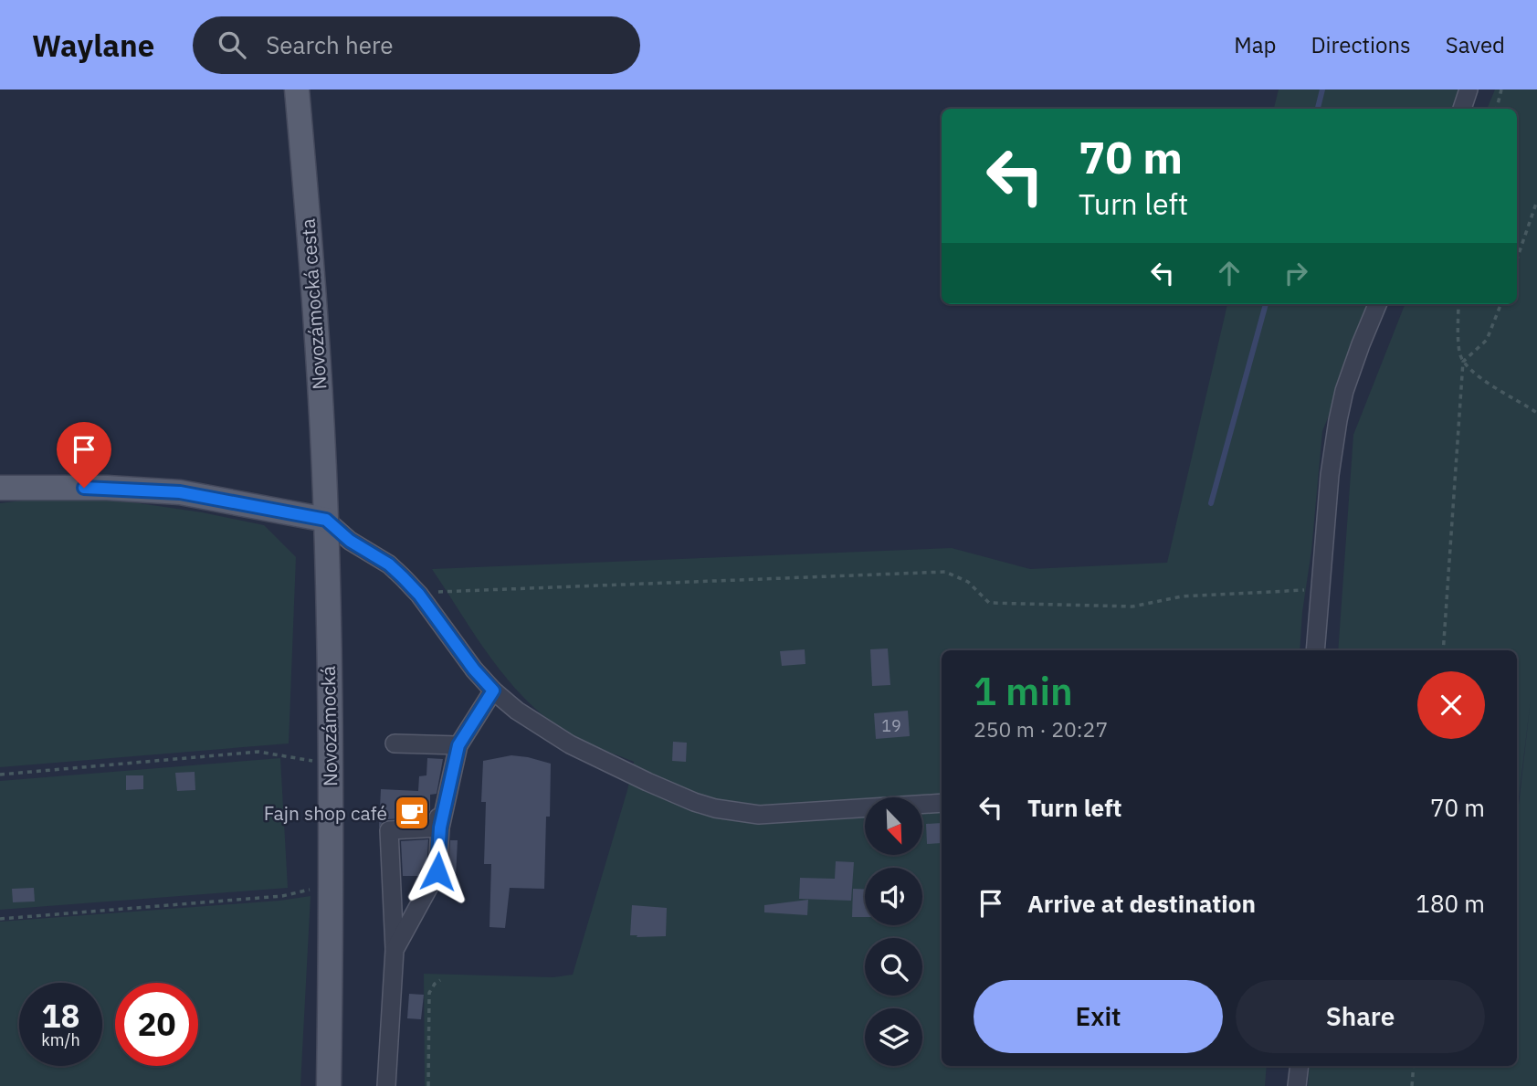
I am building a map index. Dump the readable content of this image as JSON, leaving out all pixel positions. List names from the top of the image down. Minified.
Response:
{"streets":{"main road":["Novozámocká cesta","Novozámocká"]},"crossings":[["Novozámocká cesta","Novozámocká"]],"places":{"cafe":["Fajn shop café"]},"house_numbers":["19"],"north":"bottom right","page":{"header":"Waylane","search":"Search here","nav":["Map","Directions","Saved"],"turn":["70 m","Turn left"],"heading":["1 min","250 m · 20:27"],"list":[{"name":"Turn left","value":"70 m"},{"name":"Arrive at destination","value":"180 m"}],"buttons":["Exit","Share"],"speed":"18 km/h","limit":"20"}}
